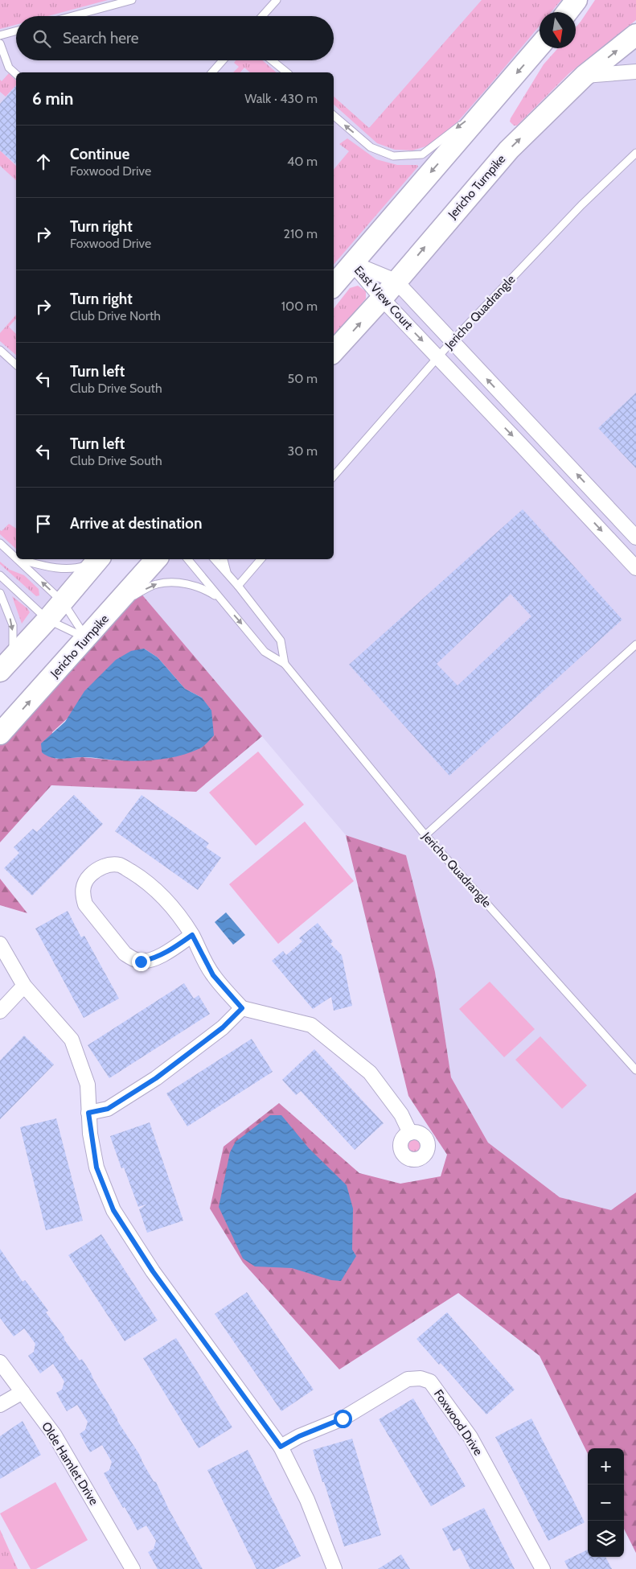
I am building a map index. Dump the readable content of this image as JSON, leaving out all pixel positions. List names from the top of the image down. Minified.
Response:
{"streets":{"main road":["Jericho Turnpike"],"street":["East View Court","Foxwood Drive","Olde Hamlet Drive"],"lane":["Jericho Quadrangle"]},"crossings":[["Jericho Turnpike","East View Court"],["Jericho Turnpike","Jericho Quadrangle"],["East View Court","Jericho Quadrangle"]],"north":"bottom","page":{"search":"Search here","heading":["6 min","Walk · 430 m"],"list":[["Continue","Foxwood Drive","40 m"],["Turn right","Foxwood Drive","210 m"],["Turn right","Club Drive North","100 m"],["Turn left","Club Drive South","50 m"],["Turn left","Club Drive South","30 m"],"Arrive at destination"],"map_buttons":["+","−"]}}
